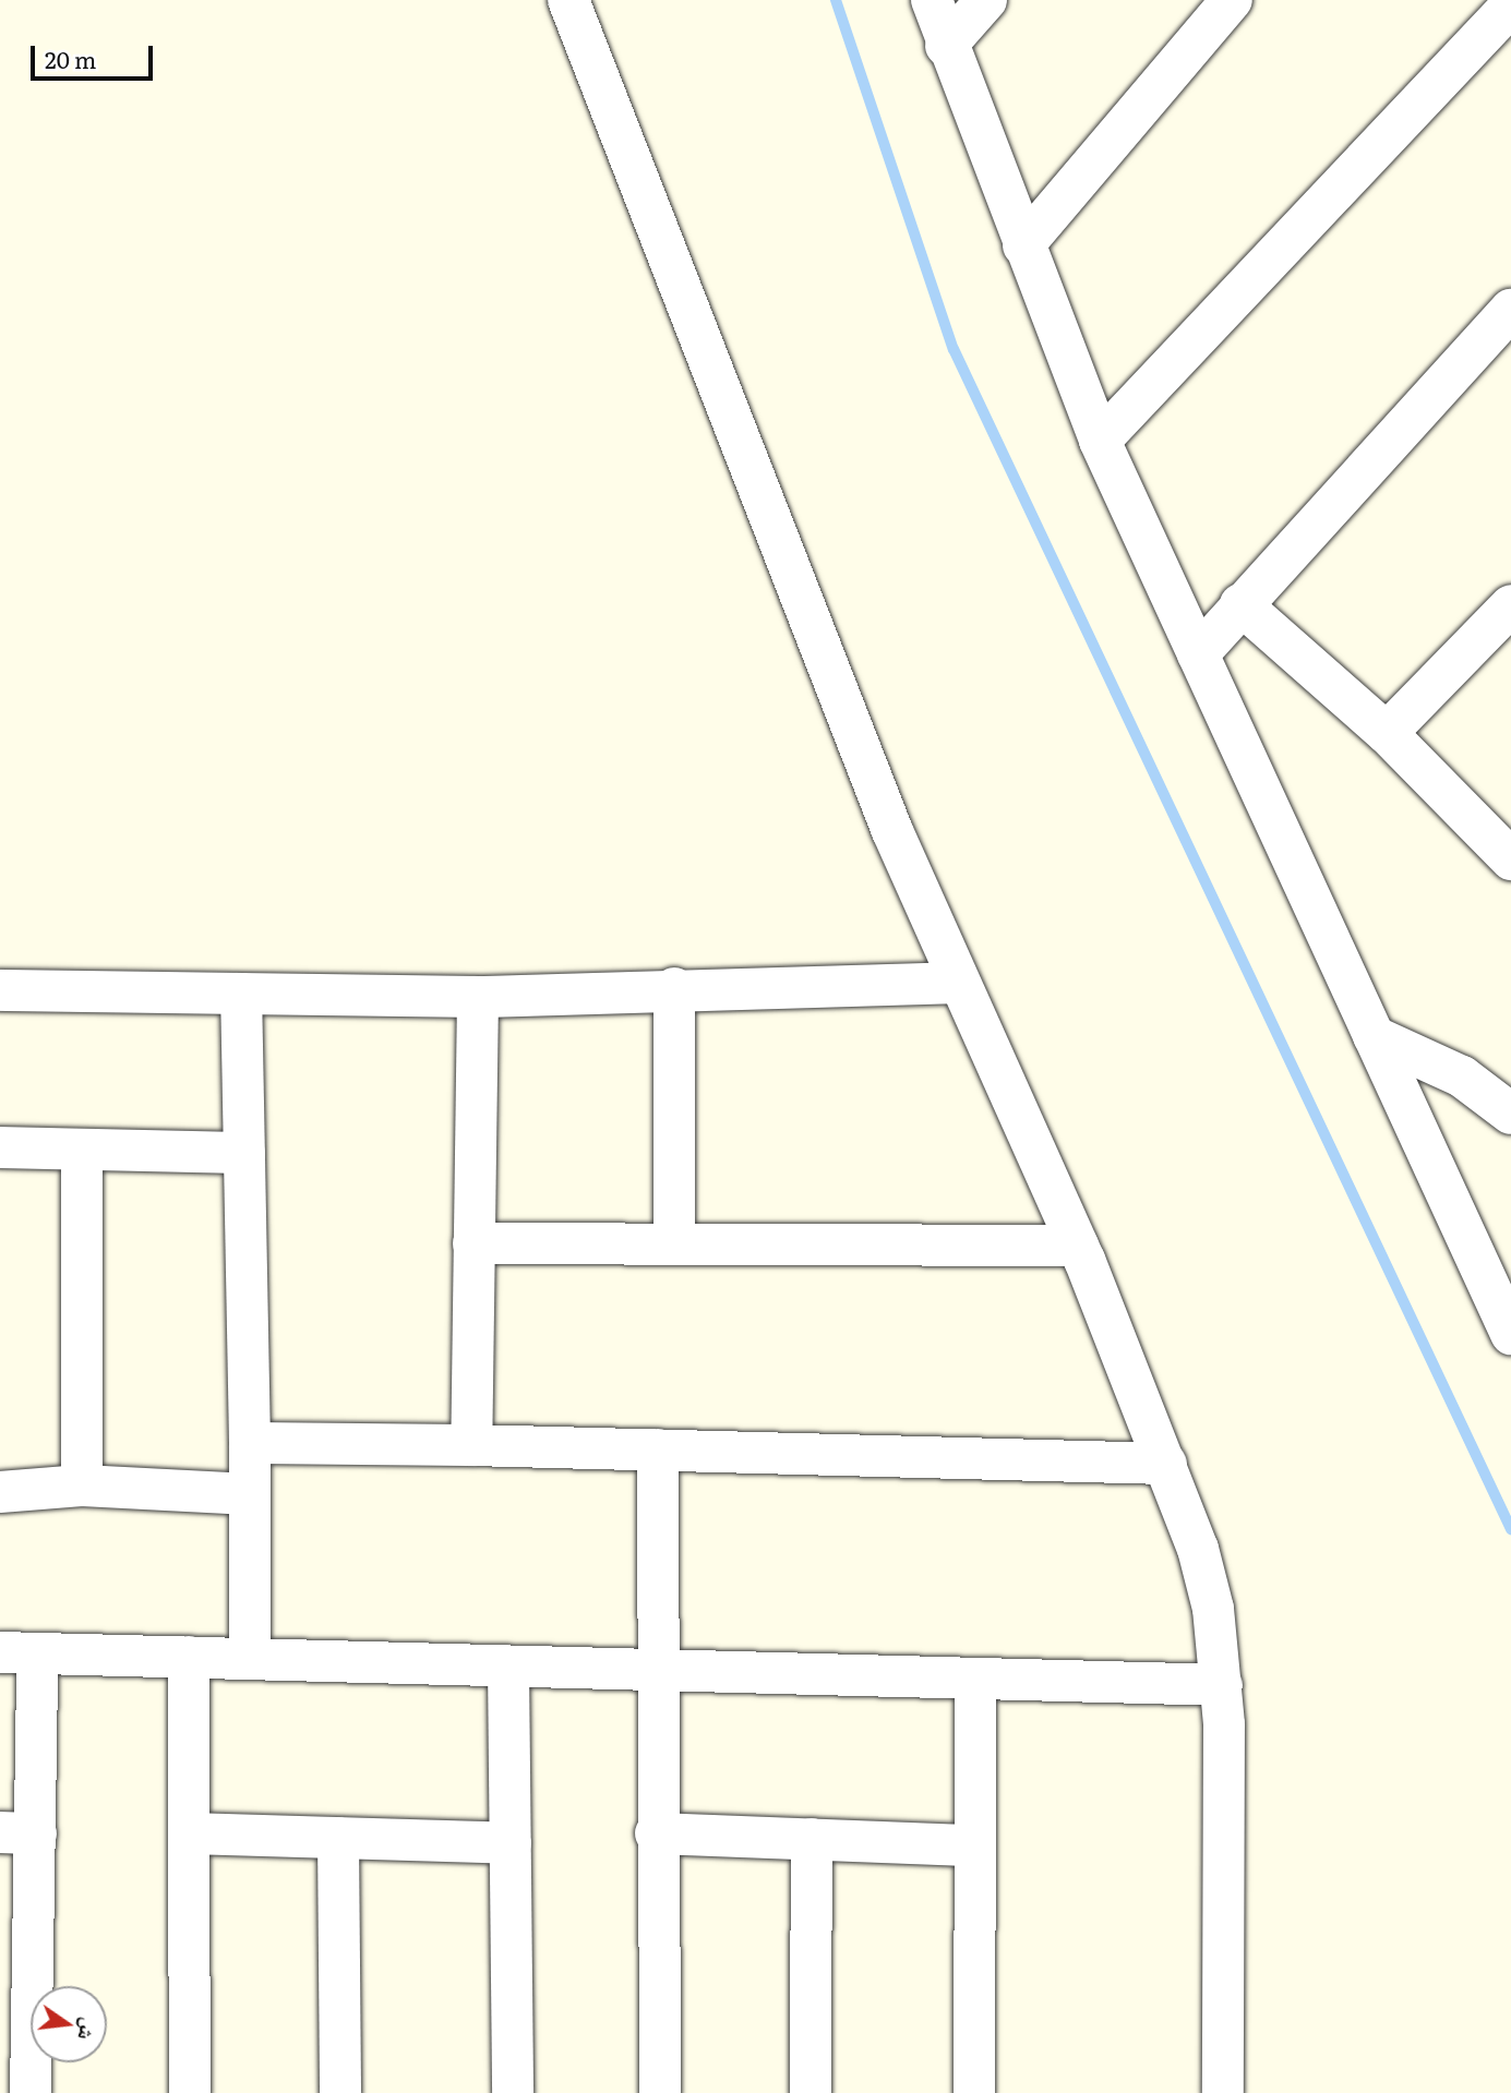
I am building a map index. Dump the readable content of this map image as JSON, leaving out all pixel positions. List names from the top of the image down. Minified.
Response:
{"scale_bar":"20 m","north":"right"}
